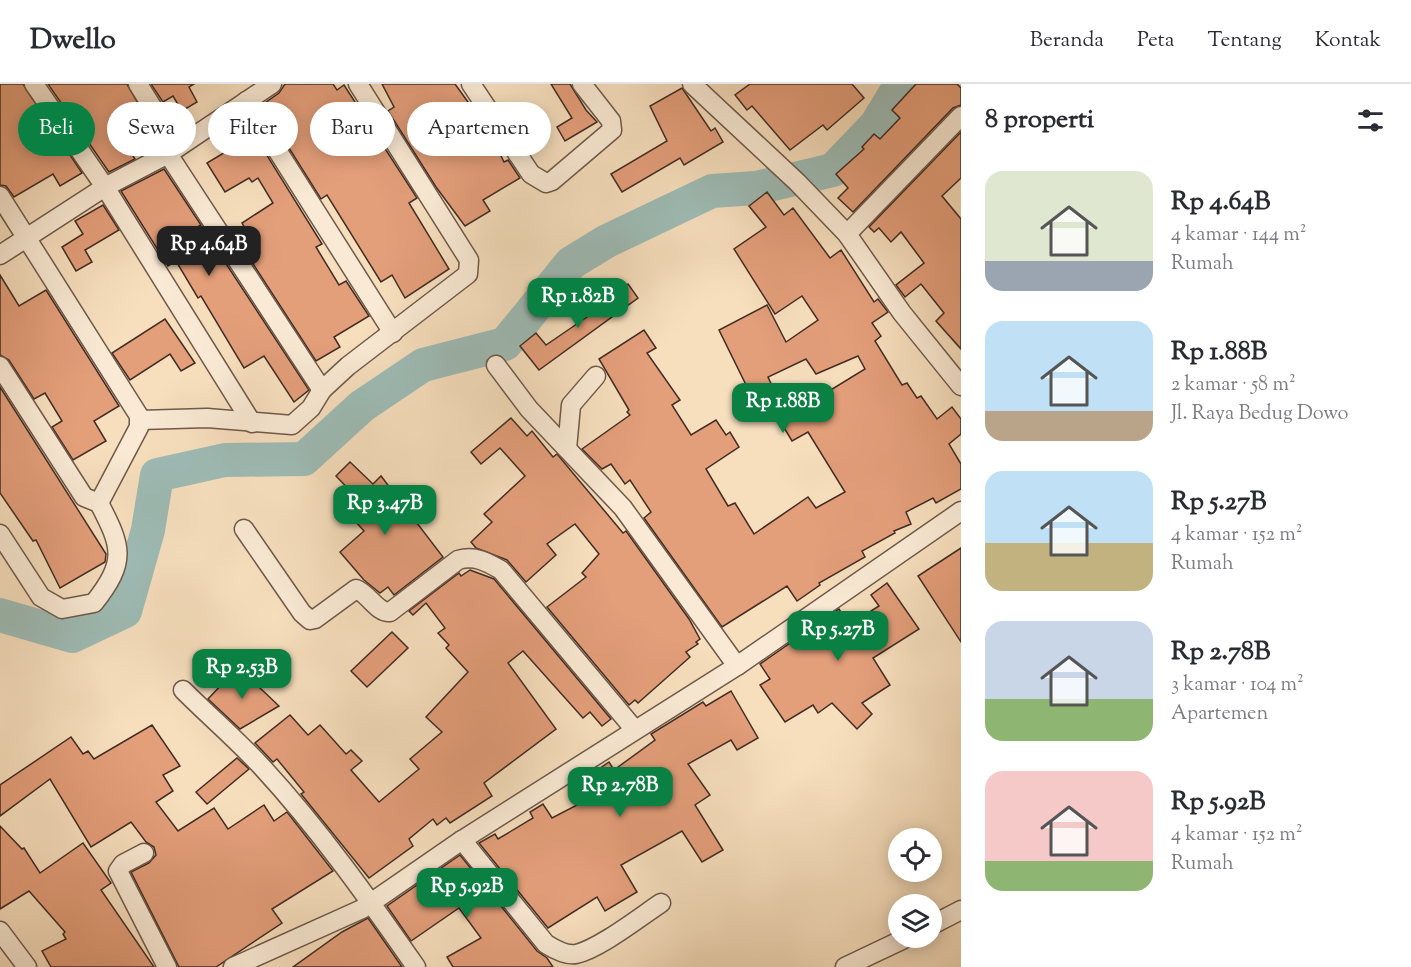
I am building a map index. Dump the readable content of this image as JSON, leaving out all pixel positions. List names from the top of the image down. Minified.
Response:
{"page":{"header":"Dwello","nav":["Beranda","Peta","Tentang","Kontak"],"heading":"8 properti","chip":["Beli","Sewa","Filter","Baru","Apartemen"],"list":[{"name":"Rp 4.64B","note":"4 kamar · 144 m² · Rumah"},{"name":"Rp 1.88B","note":"2 kamar · 58 m² · Jl. Raya Bedug Dowo"},{"name":"Rp 5.27B","note":"4 kamar · 152 m² · Rumah"},{"name":"Rp 2.78B","note":"3 kamar · 104 m² · Apartemen"},{"name":"Rp 5.92B","note":"4 kamar · 152 m² · Rumah"}],"price":["Rp 4.64B","Rp 1.82B","Rp 1.88B","Rp 3.47B","Rp 5.27B","Rp 2.53B","Rp 2.78B","Rp 5.92B"]}}
